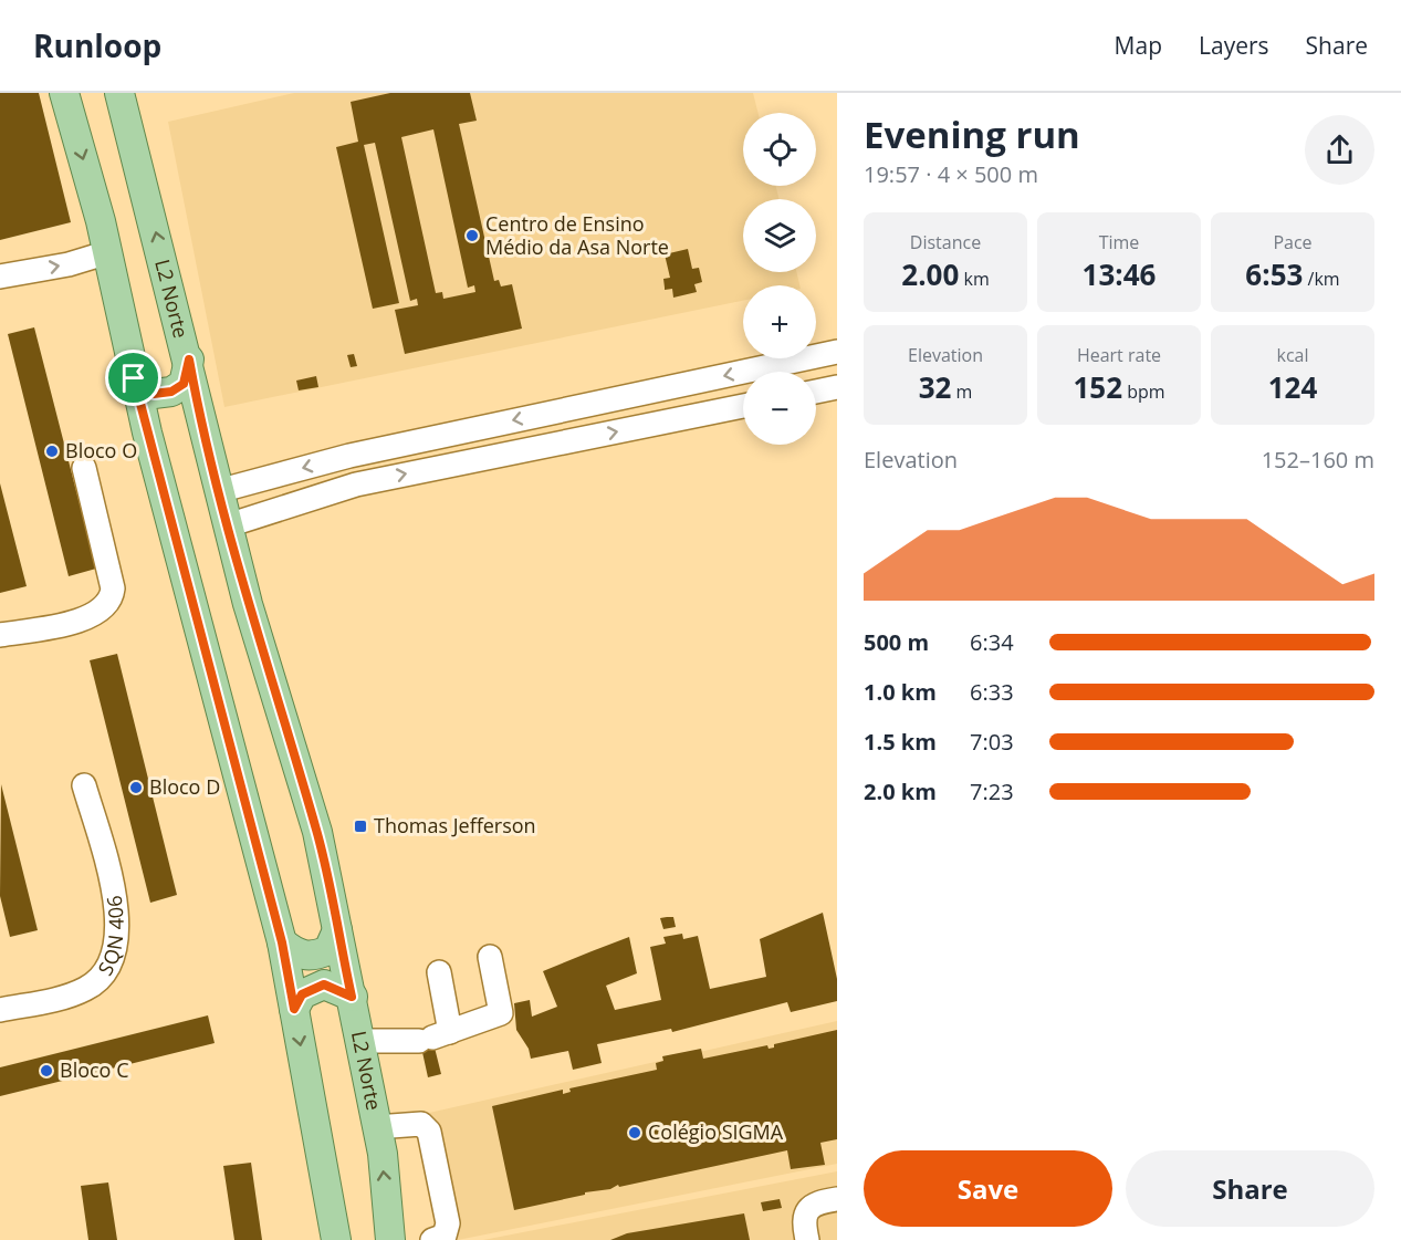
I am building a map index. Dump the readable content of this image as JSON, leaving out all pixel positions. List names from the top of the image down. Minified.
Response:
{"streets":{"main road":["L2 Norte"],"street":["SQN 406"]},"places":{"other":["Centro de Ensino Médio da Asa Norte","Bloco O","Bloco D","Bloco C","Colégio SIGMA"],"transit":["Thomas Jefferson"]},"page":{"header":"Runloop","nav":["Map","Layers","Share"],"heading":["Evening run","19:57 · 4 × 500 m"],"map_buttons":["+","−"],"stats":[["Distance","2.00 km"],["Time","13:46"],["Pace","6:53 /km"],["Elevation","32 m"],["Heart rate","152 bpm"],["kcal","124"]],"chart":["Elevation","152–160 m"],"list":[{"name":"500 m","note":"6:34"},{"name":"1.0 km","note":"6:33"},{"name":"1.5 km","note":"7:03"},{"name":"2.0 km","note":"7:23"}],"buttons":["Save","Share"]}}
